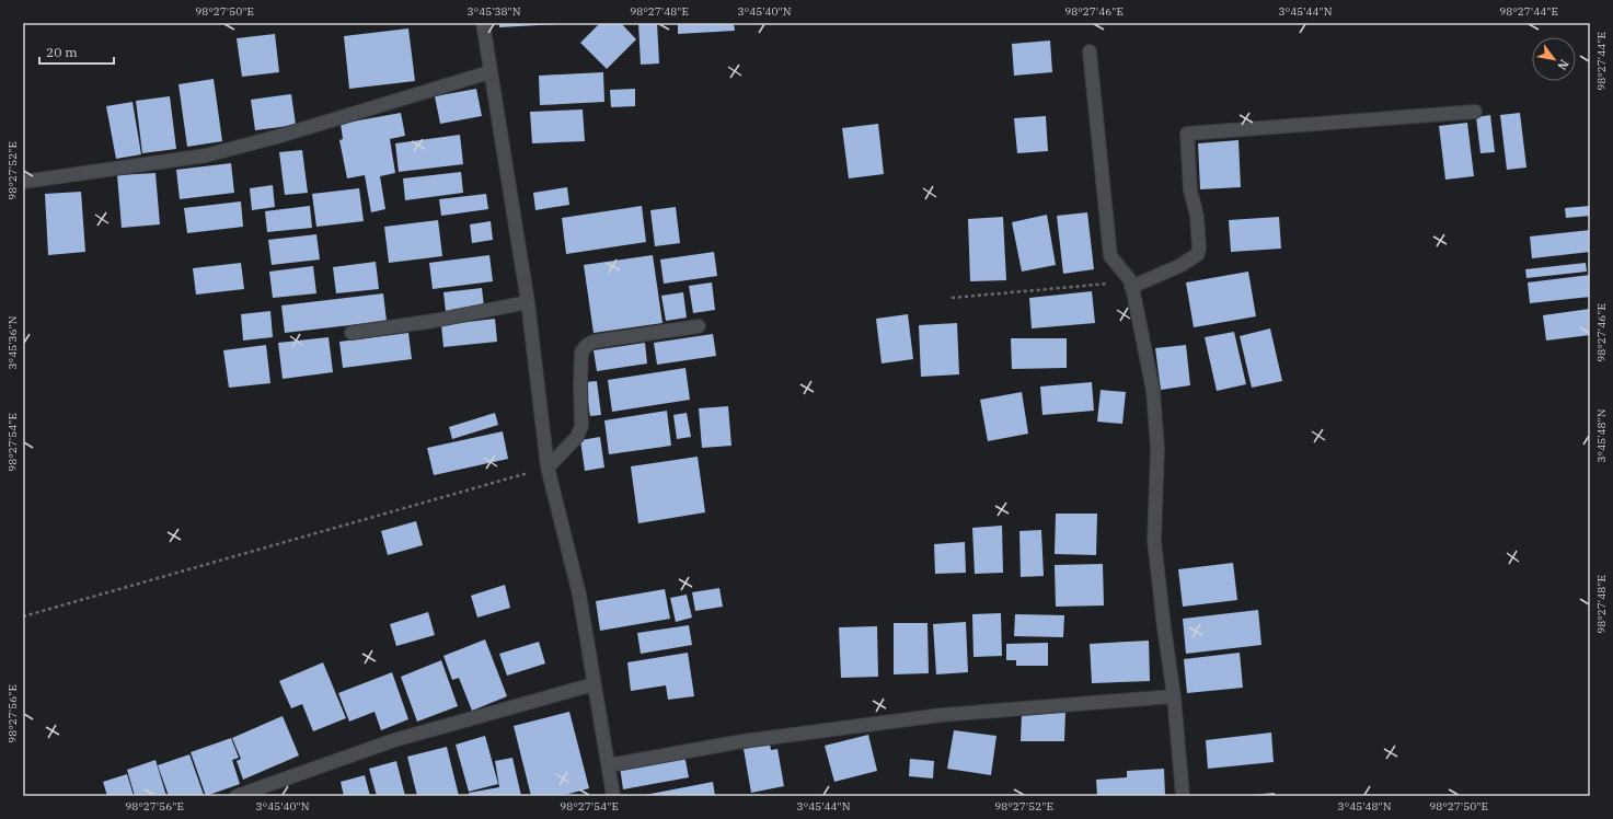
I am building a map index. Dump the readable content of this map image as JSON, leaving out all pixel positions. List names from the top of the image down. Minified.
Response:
{"scale_bar":"20 m","north":"bottom right","coordinates":["98°27'50\"E","3°45'38\"N","98°27'48\"E","3°45'40\"N","98°27'46\"E","3°45'44\"N","98°27'44\"E","98°27'52\"E","3°45'36\"N","3°45'48\"N","98°27'54\"E","98°27'56\"E"]}
